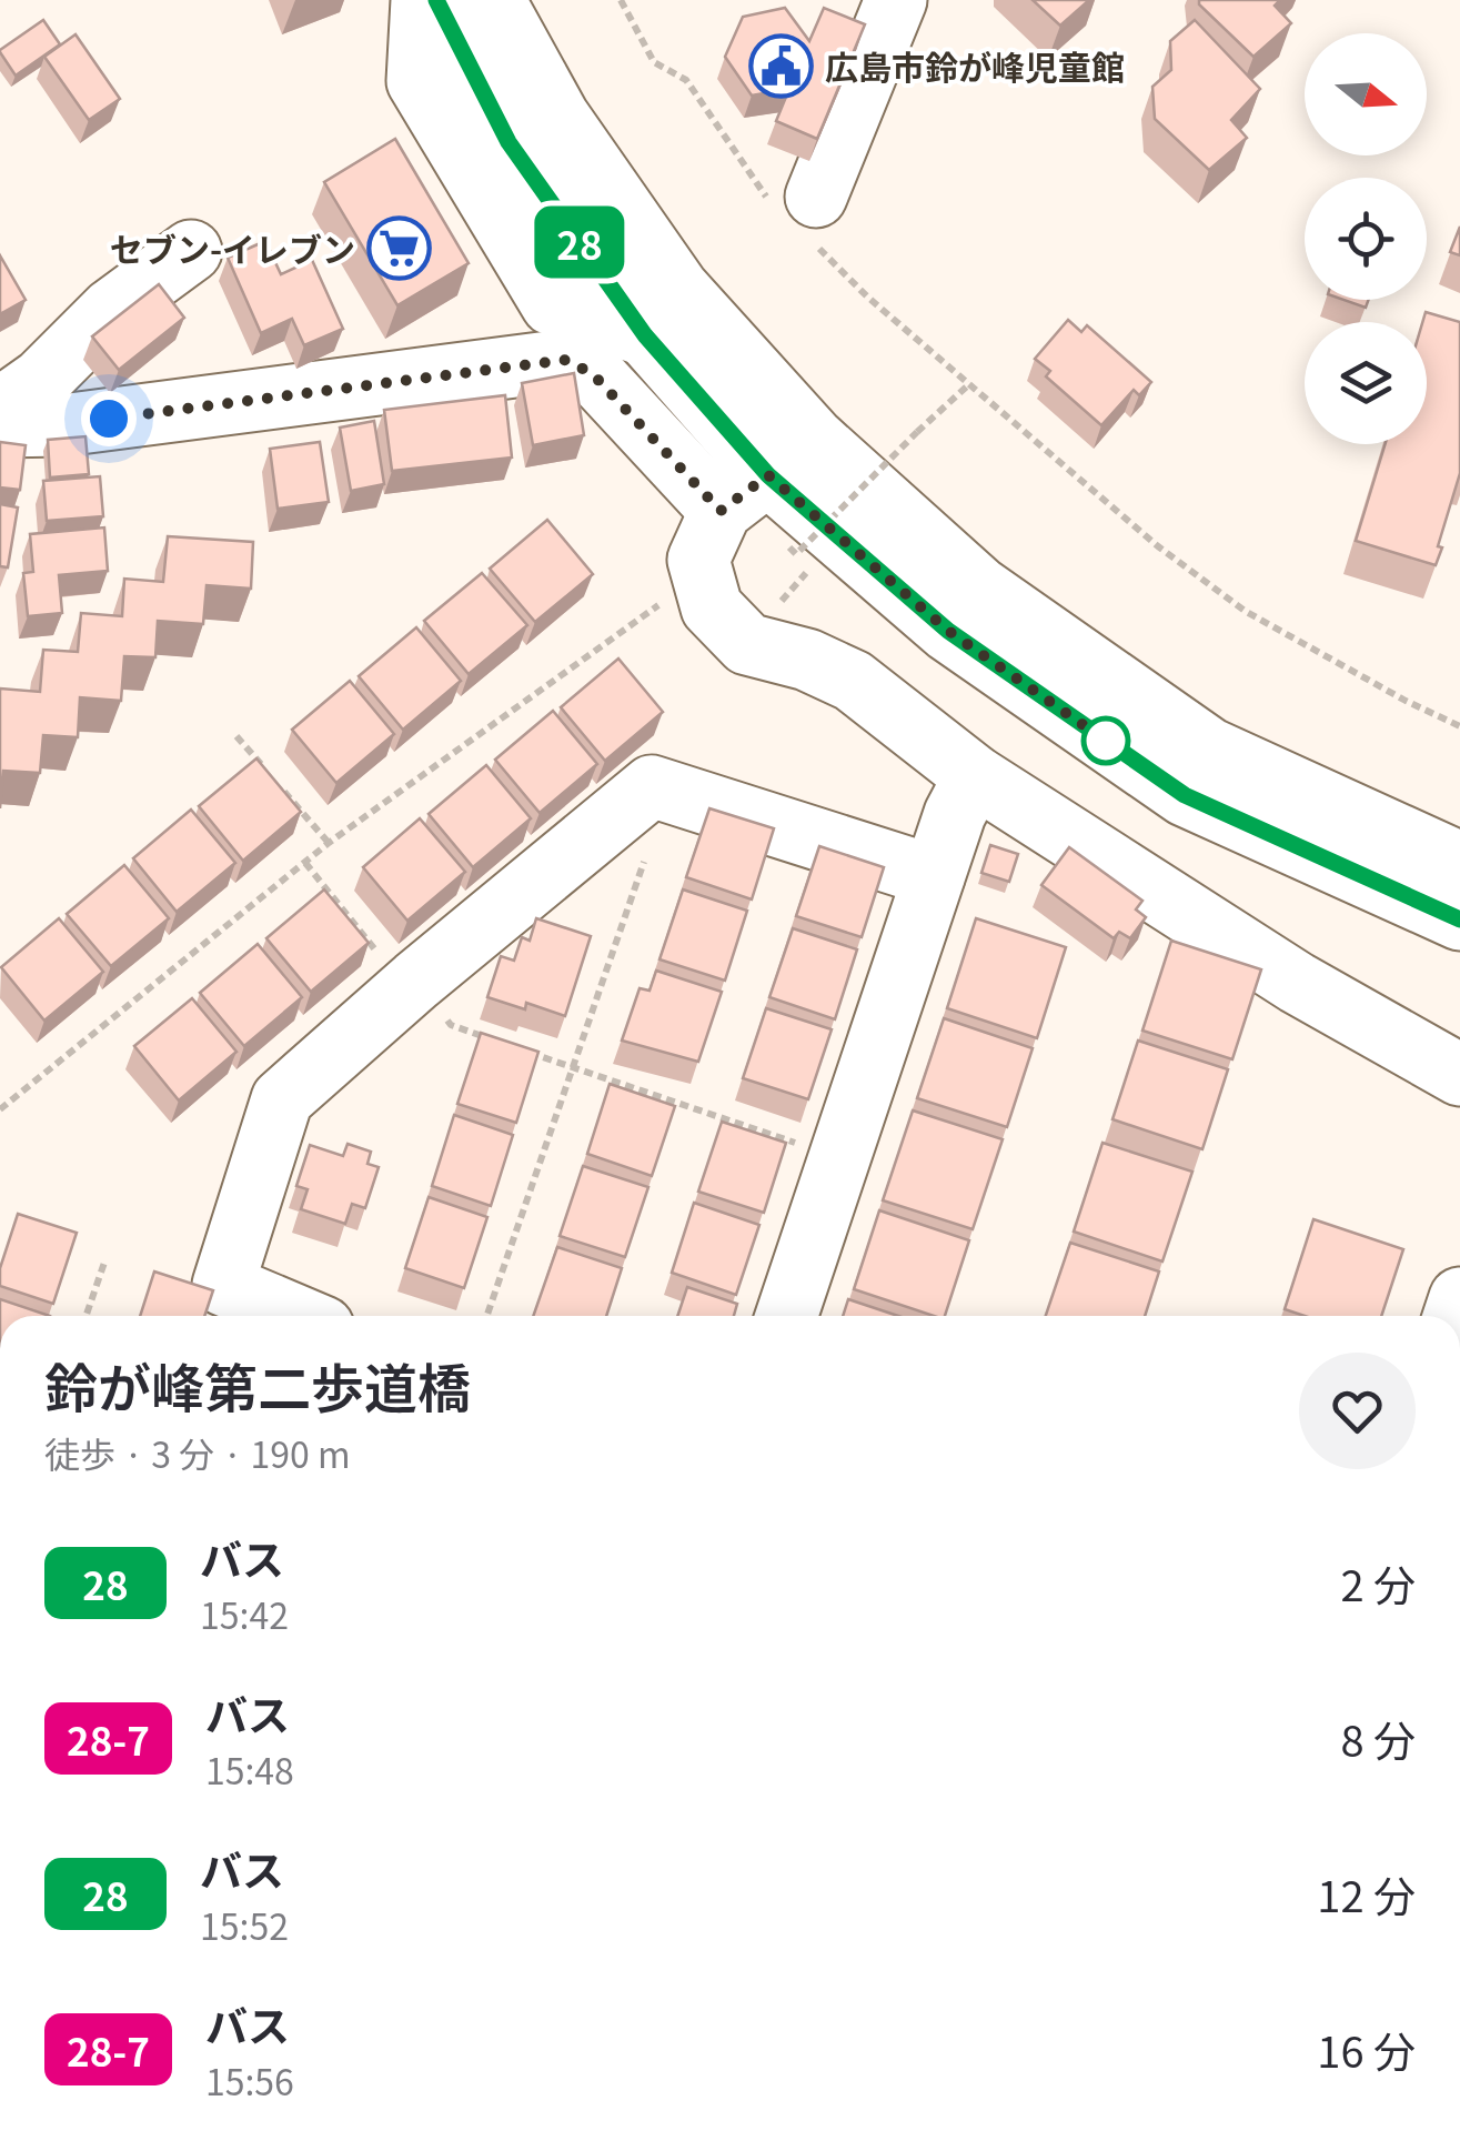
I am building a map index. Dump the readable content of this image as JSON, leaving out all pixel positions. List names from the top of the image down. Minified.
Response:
{"places":{"public building":["広島市鈴が峰児童館"],"supermarket":["セブン-イレブン"]},"lines":["bus line 28"],"north":"right","page":{"on_map":"28","heading":["鈴が峰第二歩道橋","徒歩 · 3 分 · 190 m"],"list":[{"mark":"28","name":"バス","note":"15:42","value":"2 分"},{"mark":"28-7","name":"バス","note":"15:48","value":"8 分"},{"mark":"28","name":"バス","note":"15:52","value":"12 分"},{"mark":"28-7","name":"バス","note":"15:56","value":"16 分"}]}}
